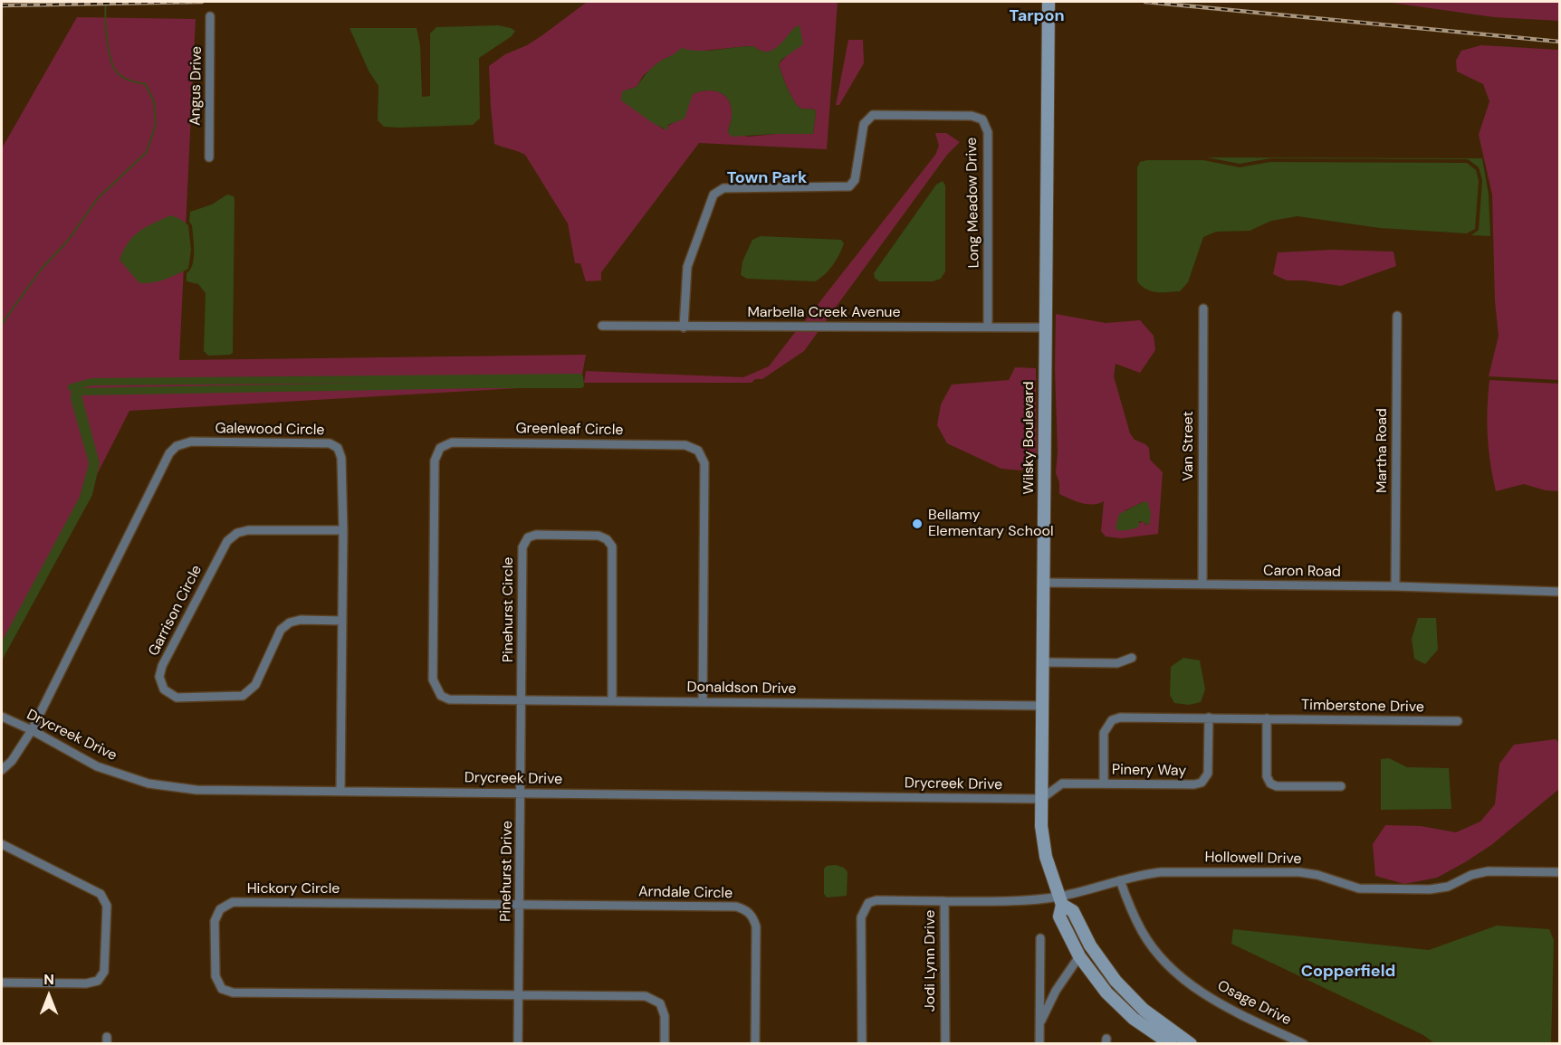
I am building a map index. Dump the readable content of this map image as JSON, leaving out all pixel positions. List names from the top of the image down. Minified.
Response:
{"streets":{"main road":["Wilsky Boulevard"],"street":["Angus Drive","Long Meadow Drive","Marbella Creek Avenue","Galewood Circle","Greenleaf Circle","Van Street","Martha Road","Caron Road","Pinehurst Circle","Garrison Circle","Donaldson Drive","Timberstone Drive","Drycreek Drive","Pinery Way","Hollowell Drive","Pinehurst Drive","Hickory Circle","Arndale Circle","Jodi Lynn Drive","Osage Drive"]},"crossings":[["Long Meadow Drive","Marbella Creek Avenue"],["Marbella Creek Avenue","Wilsky Boulevard"],["Galewood Circle","Garrison Circle"],["Galewood Circle","Drycreek Drive"],["Greenleaf Circle","Donaldson Drive"],["Wilsky Boulevard","Caron Road"],["Wilsky Boulevard","Donaldson Drive"],["Wilsky Boulevard","Drycreek Drive"],["Wilsky Boulevard","Pinery Way"],["Wilsky Boulevard","Hollowell Drive"],["Van Street","Caron Road"],["Martha Road","Caron Road"],["Pinehurst Circle","Donaldson Drive"],["Pinehurst Circle","Pinehurst Drive"],["Donaldson Drive","Pinehurst Drive"],["Drycreek Drive","Pinery Way"],["Drycreek Drive","Pinehurst Drive"],["Hollowell Drive","Jodi Lynn Drive"],["Hollowell Drive","Osage Drive"],["Pinehurst Drive","Hickory Circle"],["Pinehurst Drive","Arndale Circle"],["Hickory Circle","Arndale Circle"]],"districts":["Tarpon","Town Park","Copperfield"],"places":["Bellamy Elementary School"],"north":"top"}
